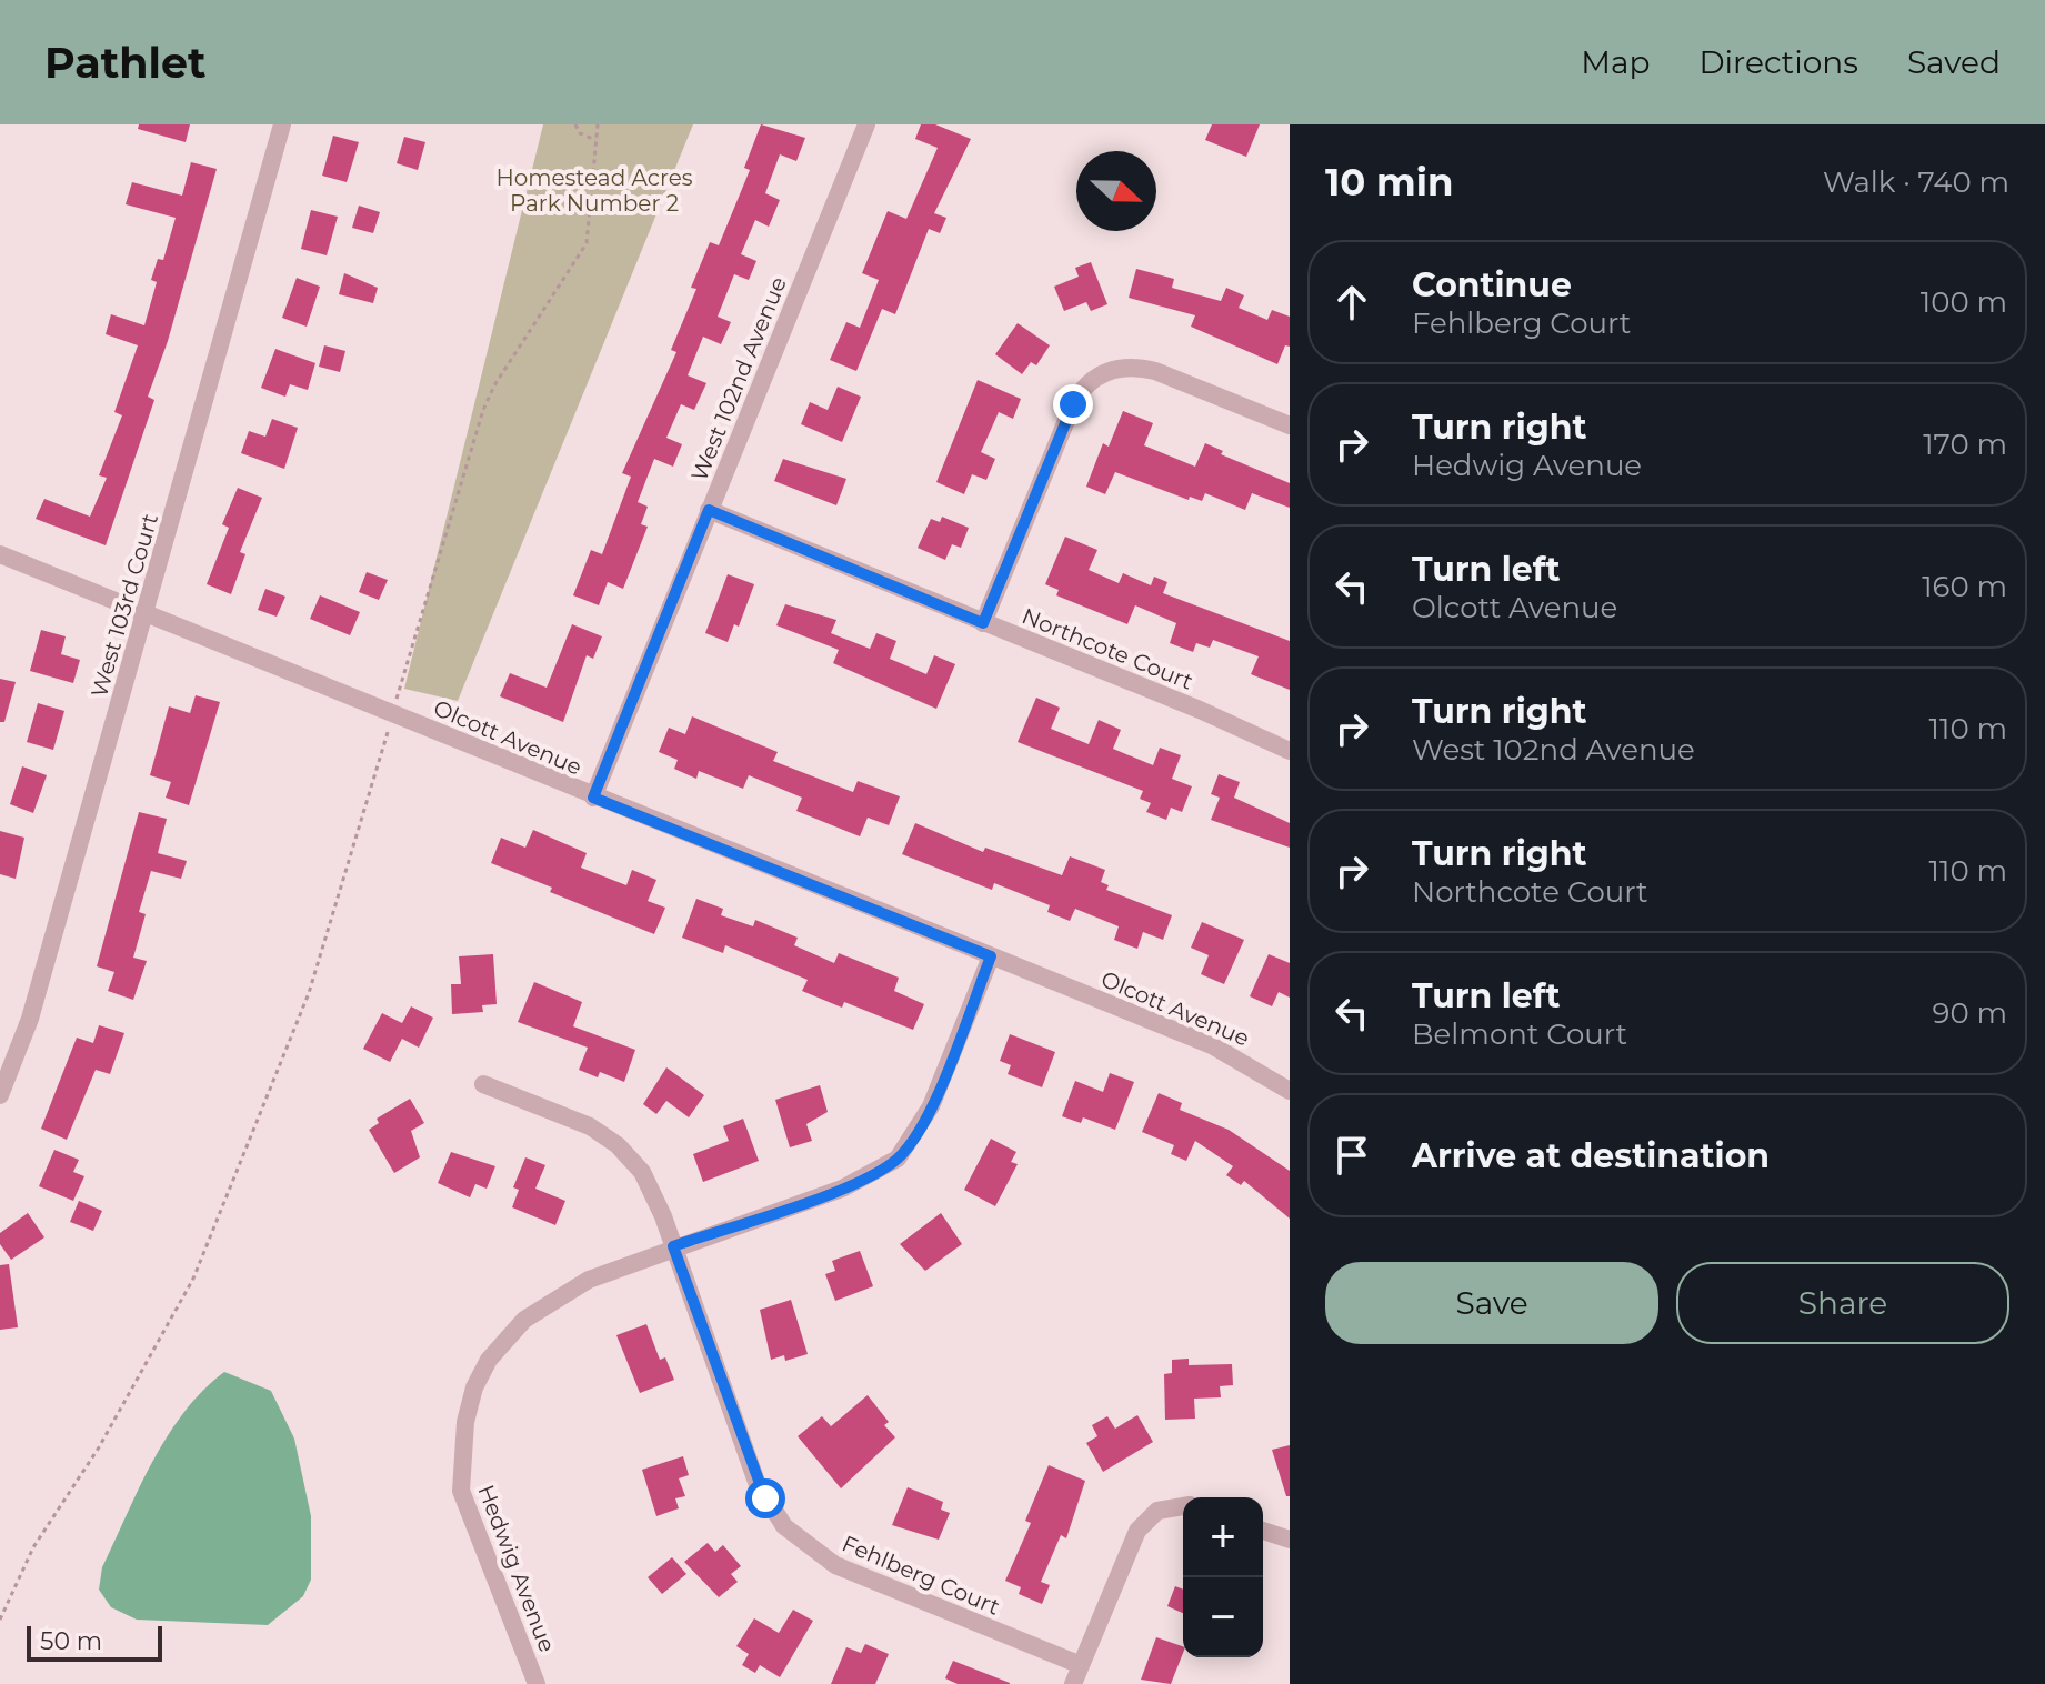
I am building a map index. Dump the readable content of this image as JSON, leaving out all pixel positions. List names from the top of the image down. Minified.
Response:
{"streets":{"street":["West 102nd Avenue","West 103rd Court","Northcote Court","Olcott Avenue","Hedwig Avenue","Fehlberg Court"]},"crossings":[["West 102nd Avenue","Northcote Court"],["West 102nd Avenue","Olcott Avenue"],["West 103rd Court","Olcott Avenue"],["Olcott Avenue","Hedwig Avenue"],["Hedwig Avenue","Fehlberg Court"]],"parks":["Homestead Acres Park Number 2"],"scale_bar":"50 m","north":"right","page":{"header":"Pathlet","nav":["Map","Directions","Saved"],"heading":["10 min","Walk · 740 m"],"list":[["Continue","Fehlberg Court","100 m"],["Turn right","Hedwig Avenue","170 m"],["Turn left","Olcott Avenue","160 m"],["Turn right","West 102nd Avenue","110 m"],["Turn right","Northcote Court","110 m"],["Turn left","Belmont Court","90 m"],"Arrive at destination"],"buttons":["Save","Share"],"map_buttons":["+","−"],"scale":"50 m"}}
